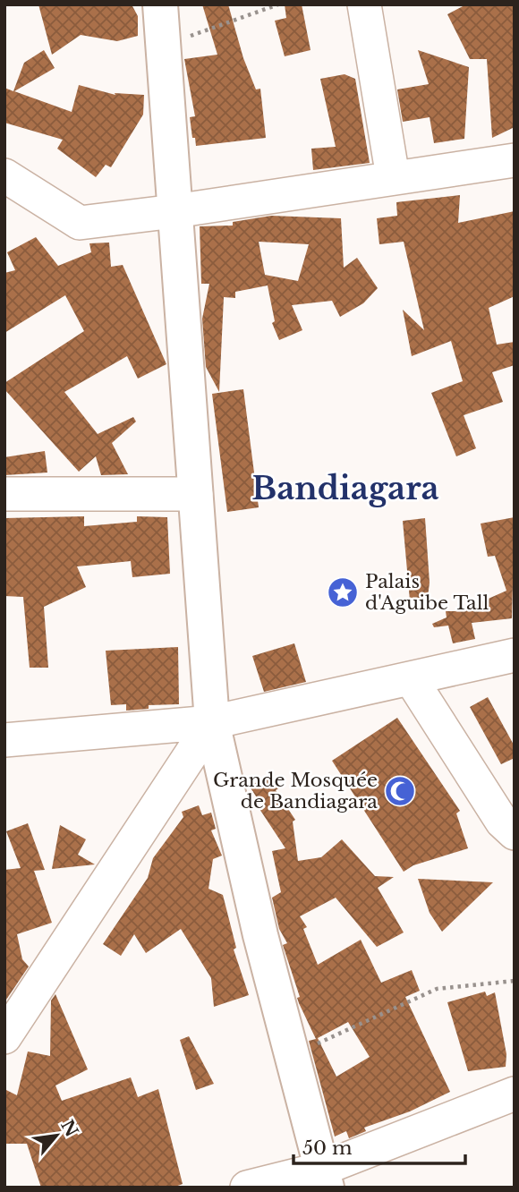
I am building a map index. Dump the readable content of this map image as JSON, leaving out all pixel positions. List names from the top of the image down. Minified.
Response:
{"districts":["Bandiagara"],"places":{"place":["Palais d'Aguibe Tall"],"mosque":["Grande Mosquée de Bandiagara"]},"scale_bar":"50 m","north":"top right"}
